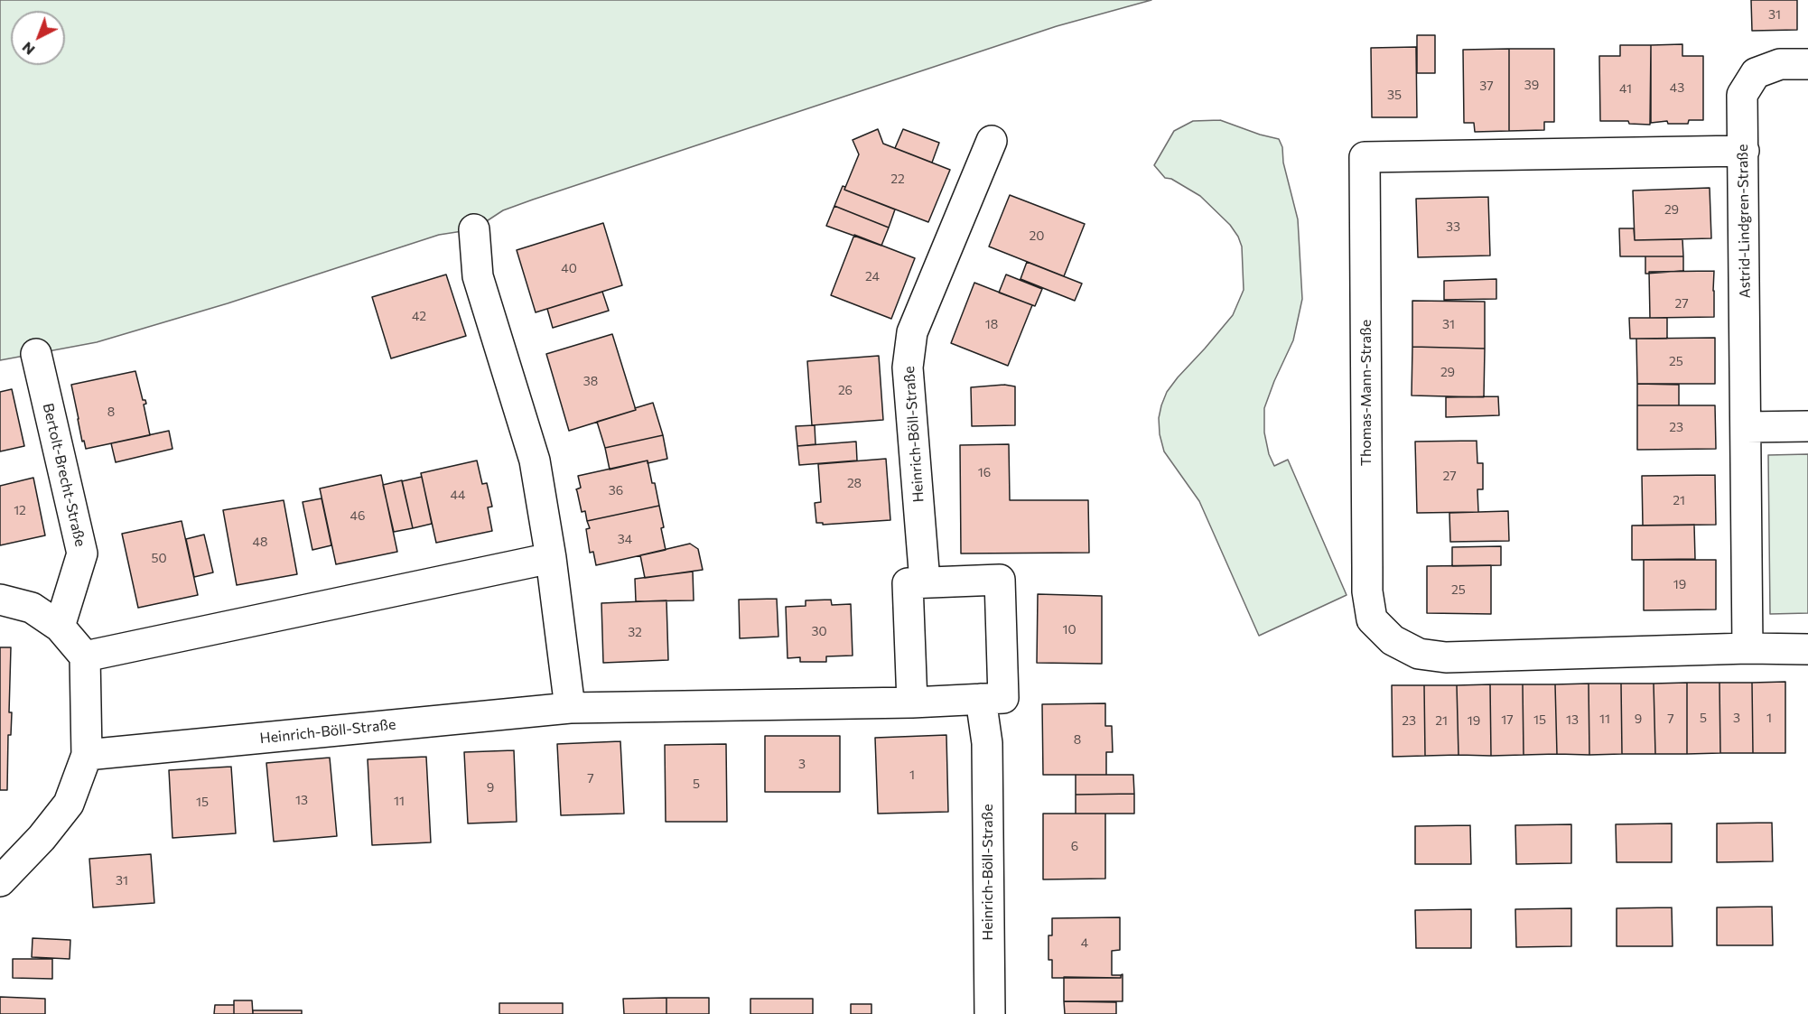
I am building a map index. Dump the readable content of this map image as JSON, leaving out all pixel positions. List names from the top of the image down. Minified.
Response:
{"streets":{"street":["Astrid-Lindgren-Straße","Thomas-Mann-Straße","Heinrich-Böll-Straße","Bertolt-Brecht-Straße"]},"crossings":[["Astrid-Lindgren-Straße","Thomas-Mann-Straße"]],"house_numbers":["31","39","37","43","41","35","22","29","33","20","40","24","27","42","18","31","25","29","38","26","8","23","16","27","28","36","44","21","12","46","34","48","50","19","25","10","30","32","5","3","1","11","9","7","17","15","13","23","21","19","8","3","1","7","5","9","13","11","15","6","31","4"],"north":"bottom left"}
